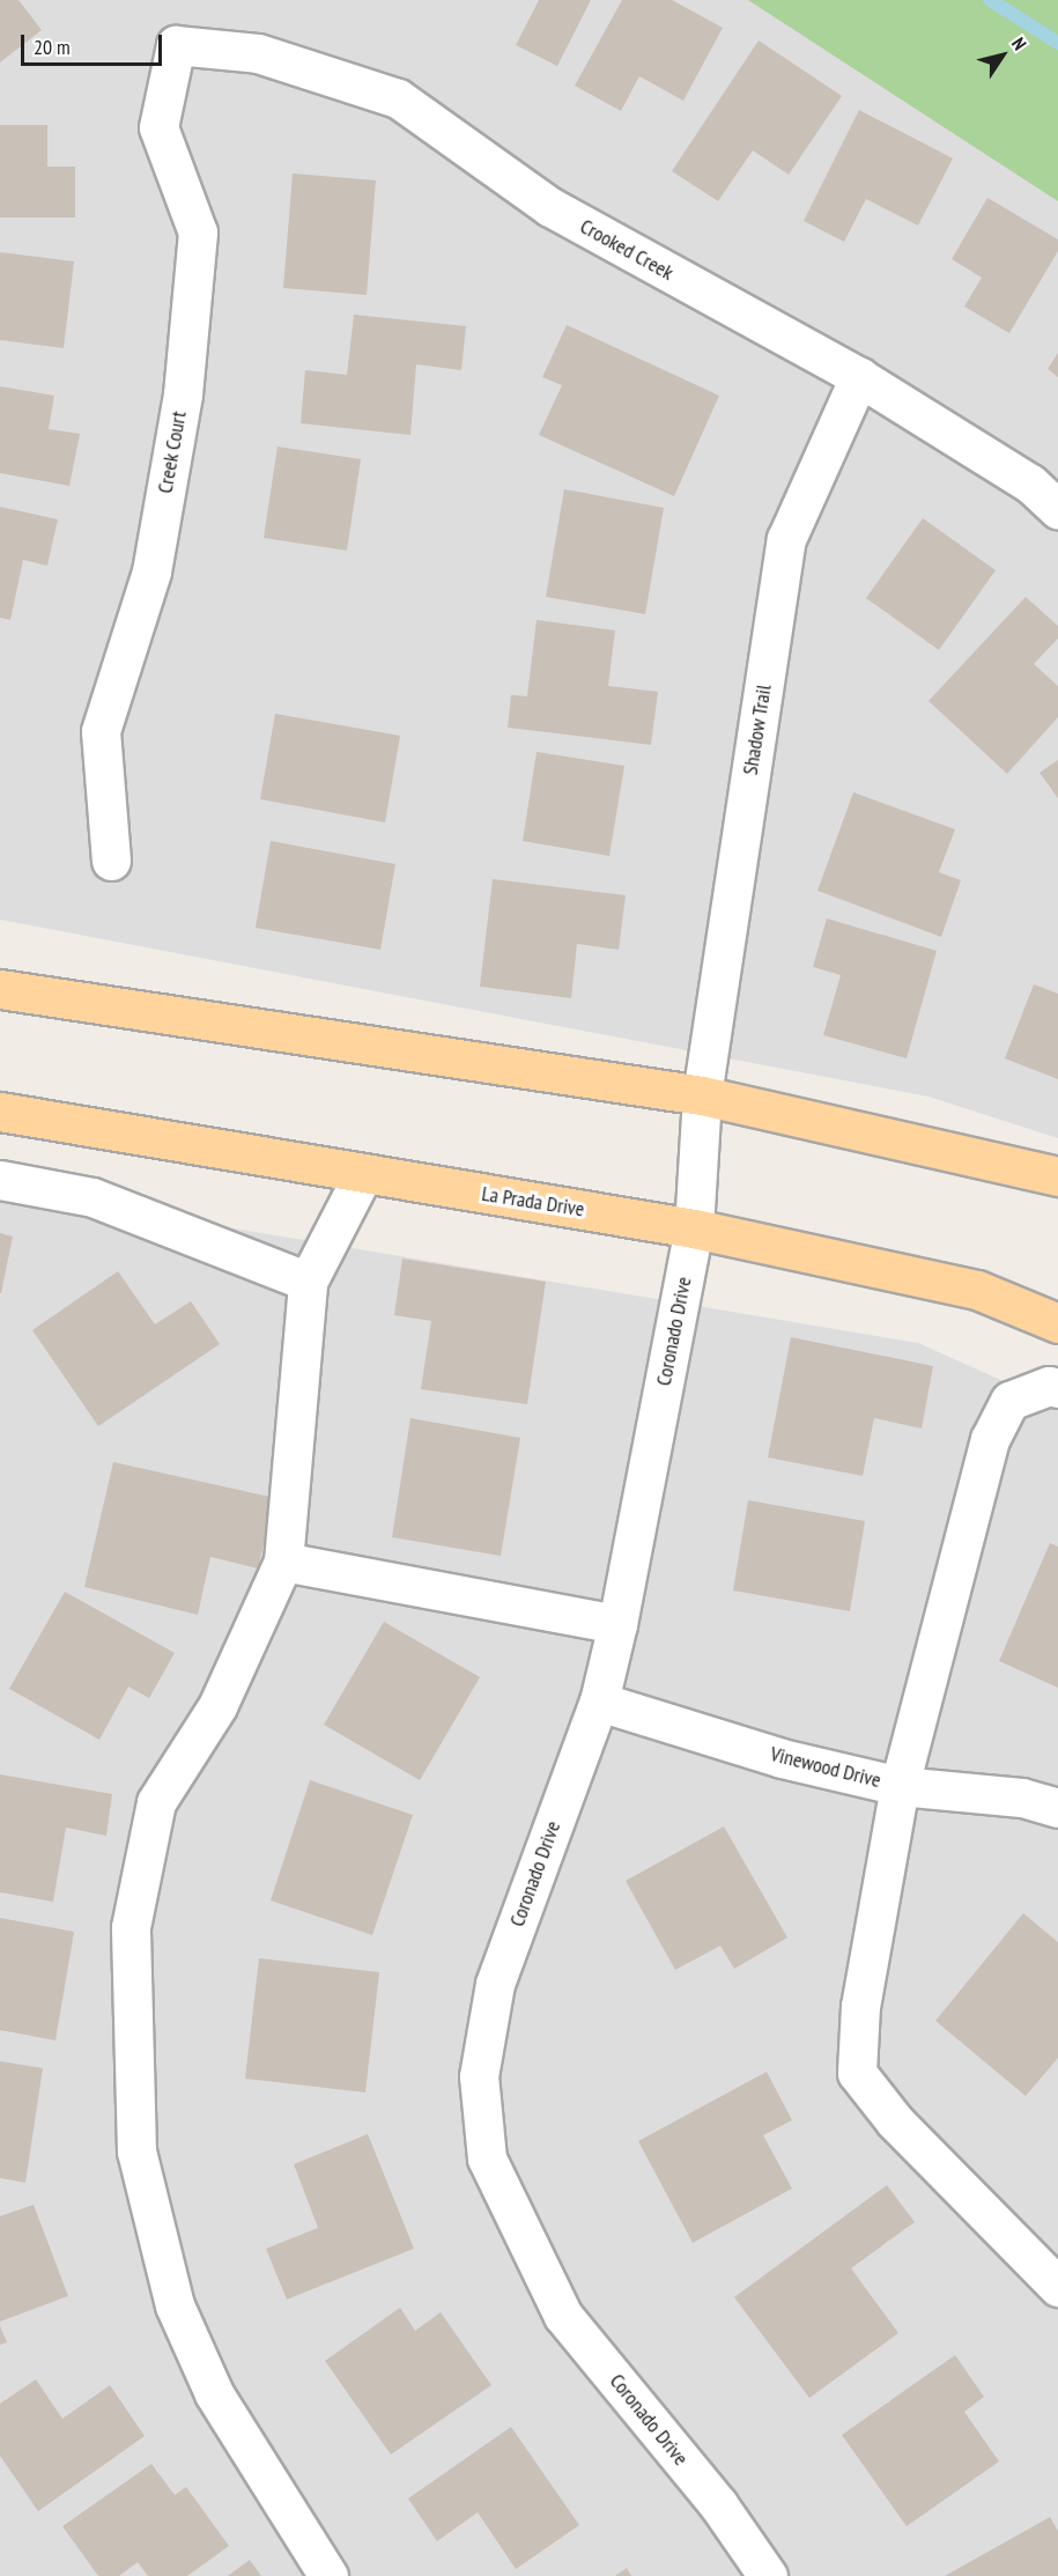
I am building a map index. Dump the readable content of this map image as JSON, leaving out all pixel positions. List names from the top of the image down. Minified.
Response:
{"streets":{"main road":["La Prada Drive"],"street":["Crooked Creek","Creek Court","Shadow Trail","Coronado Drive","Vinewood Drive"]},"crossings":[["Crooked Creek","Creek Court"],["Crooked Creek","Shadow Trail"],["Shadow Trail","Coronado Drive"],["La Prada Drive","Coronado Drive"],["Coronado Drive","Vinewood Drive"]],"scale_bar":"20 m","north":"top right"}
